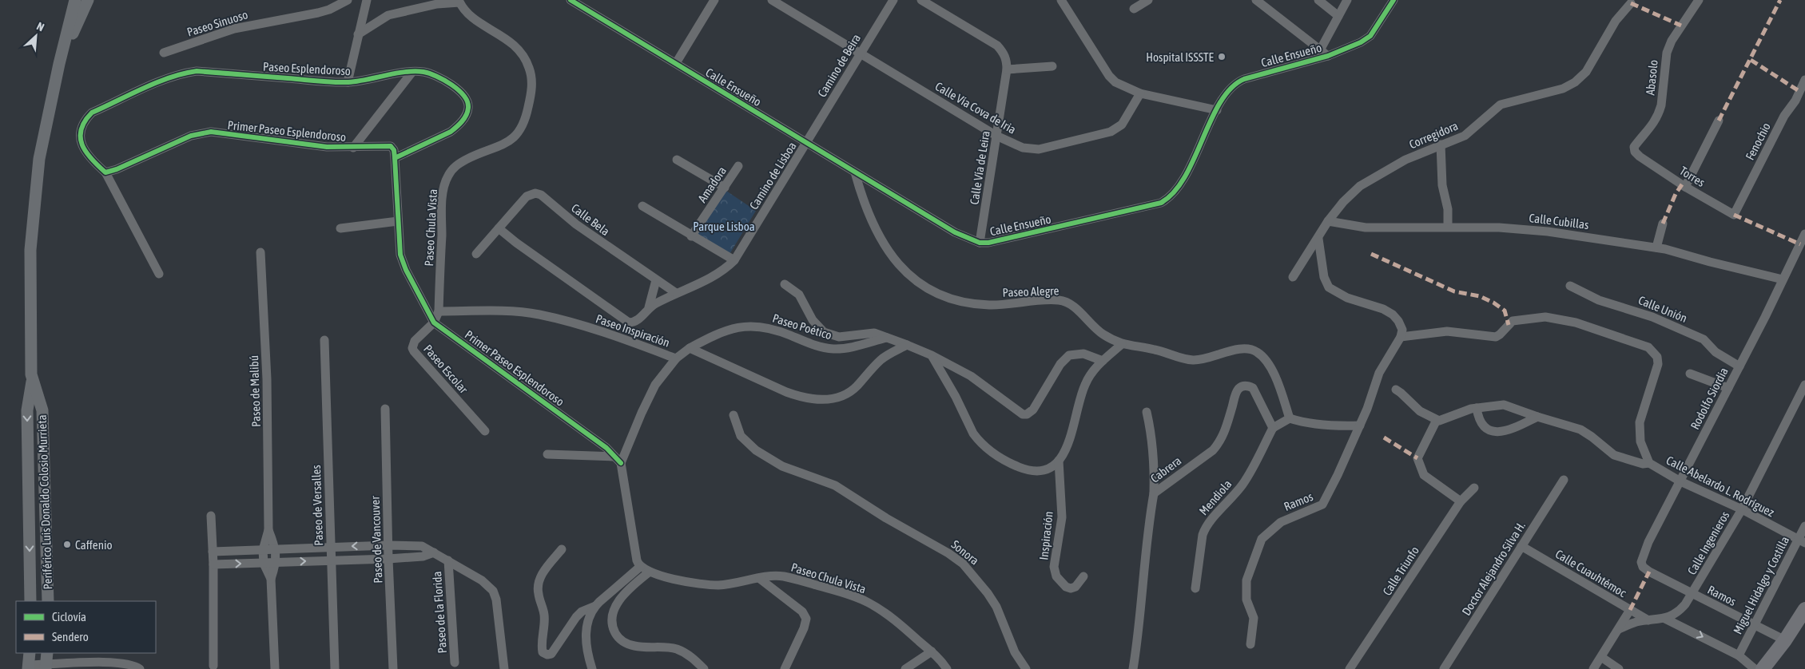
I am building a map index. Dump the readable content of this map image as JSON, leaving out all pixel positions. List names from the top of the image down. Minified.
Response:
{"streets":{"main road":["Periférico Luis Donaldo Colosio Murrieta"],"street":["Paseo Sinuoso","Calle Ensueño","Camino de Beira","Paseo Esplendoroso","Abasolo","Calle Vía Cova de Iria","Primer Paseo Esplendoroso","Corregidora","Fenochio","Calle Vía de Leira","Camino de Lisboa","Torres","Amadora","Calle Bela","Calle Cubillas","Paseo Chula Vista","Paseo Alegre","Calle Unión","Paseo Poético","Paseo Inspiración","Paseo Escolar","Paseo de Malibú","Rodolfo Siordia","Cabrera","Calle Abelardo L. Rodríguez","Mendiola","Ramos","Paseo de Versalles","Inspiración","Paseo de Vancouver","Calle Ingenieros","Sonora","Doctor Alejandro Silva H.","Calle Triunfo","Calle Cuauhtémoc","Miguel Hidalgo y Costilla","Paseo de la Florida"]},"crossings":[["Calle Ensueño","Camino de Beira"],["Calle Ensueño","Calle Vía de Leira"],["Calle Ensueño","Camino de Lisboa"],["Calle Ensueño","Paseo Alegre"],["Camino de Beira","Calle Vía Cova de Iria"],["Camino de Beira","Camino de Lisboa"],["Paseo Esplendoroso","Primer Paseo Esplendoroso"],["Abasolo","Torres"],["Calle Vía Cova de Iria","Calle Vía de Leira"],["Primer Paseo Esplendoroso","Paseo Chula Vista"],["Primer Paseo Esplendoroso","Paseo Inspiración"],["Primer Paseo Esplendoroso","Paseo Escolar"],["Corregidora","Calle Cubillas"],["Fenochio","Torres"],["Camino de Lisboa","Calle Bela"],["Calle Cubillas","Rodolfo Siordia"],["Paseo Chula Vista","Paseo Inspiración"],["Paseo Chula Vista","Paseo Escolar"],["Calle Unión","Rodolfo Siordia"],["Paseo Poético","Paseo Inspiración"],["Paseo Inspiración","Paseo Escolar"],["Paseo de Malibú","Paseo de la Florida"],["Rodolfo Siordia","Calle Abelardo L. Rodríguez"],["Rodolfo Siordia","Ramos"],["Cabrera","Mendiola"],["Calle Abelardo L. Rodríguez","Ramos"],["Calle Abelardo L. Rodríguez","Calle Ingenieros"],["Calle Abelardo L. Rodríguez","Miguel Hidalgo y Costilla"],["Ramos","Calle Ingenieros"],["Ramos","Miguel Hidalgo y Costilla"],["Paseo de Versalles","Paseo de la Florida"],["Paseo de Vancouver","Paseo de la Florida"],["Doctor Alejandro Silva H.","Calle Cuauhtémoc"]],"parks":["Parque Lisboa"],"places":["Hospital ISSSTE","Caffenio"],"legend":["Ciclovía","Sendero"],"north":"top right"}
